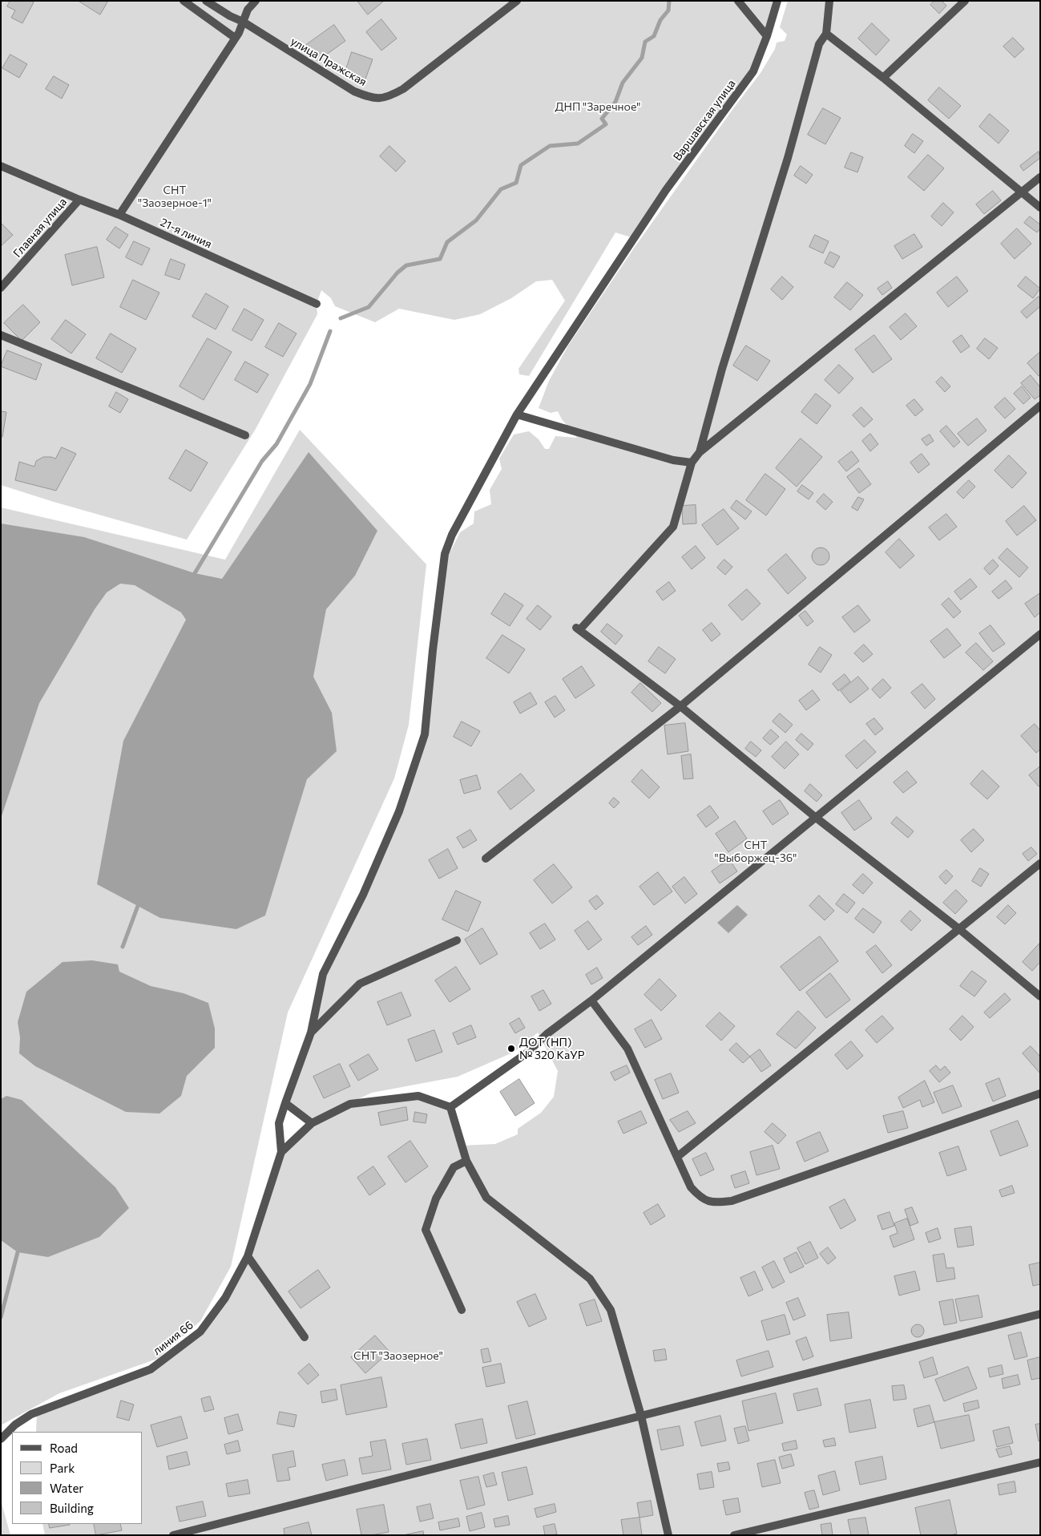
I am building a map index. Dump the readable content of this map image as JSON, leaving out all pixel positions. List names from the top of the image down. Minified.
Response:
{"streets":{"street":["улица Пражская","Варшавская улица","Главная улица","21-я линия","линия 66"]},"crossings":[["Варшавская улица","линия 66"],["Главная улица","21-я линия"]],"parks":["ДНП \"Заречное\"","СНТ \"Заозерное-1\"","СНТ \"Выборжец-36\"","СНТ \"Заозерное\""],"places":["ДОТ (НП) № 320 КаУР"],"legend":["Road","Park","Water","Building"]}
